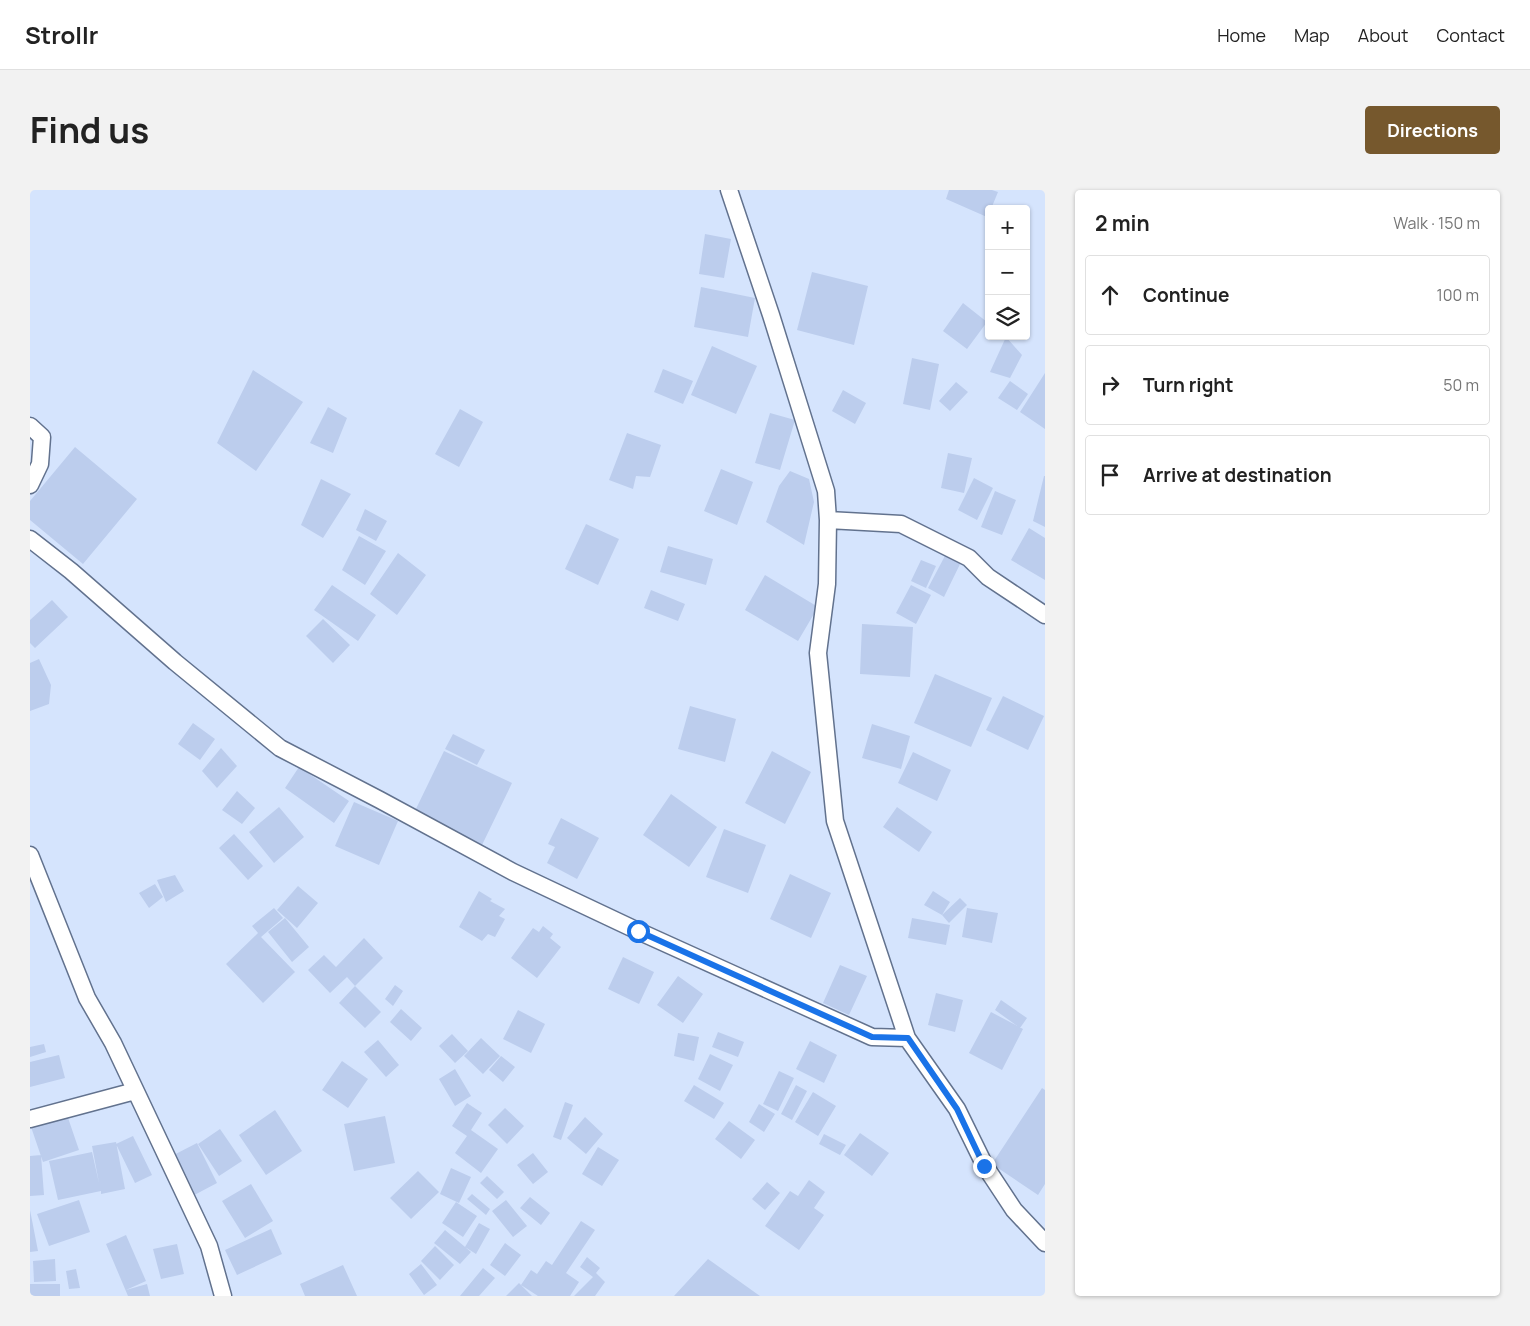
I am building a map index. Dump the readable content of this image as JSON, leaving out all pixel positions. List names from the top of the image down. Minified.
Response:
{"page":{"header":"Strollr","nav":["Home","Map","About","Contact"],"title":"Find us","buttons":"Directions","heading":["2 min","Walk · 150 m"],"map_buttons":["+","−"],"list":[["Continue","100 m"],["Turn right","50 m"],"Arrive at destination"]}}
